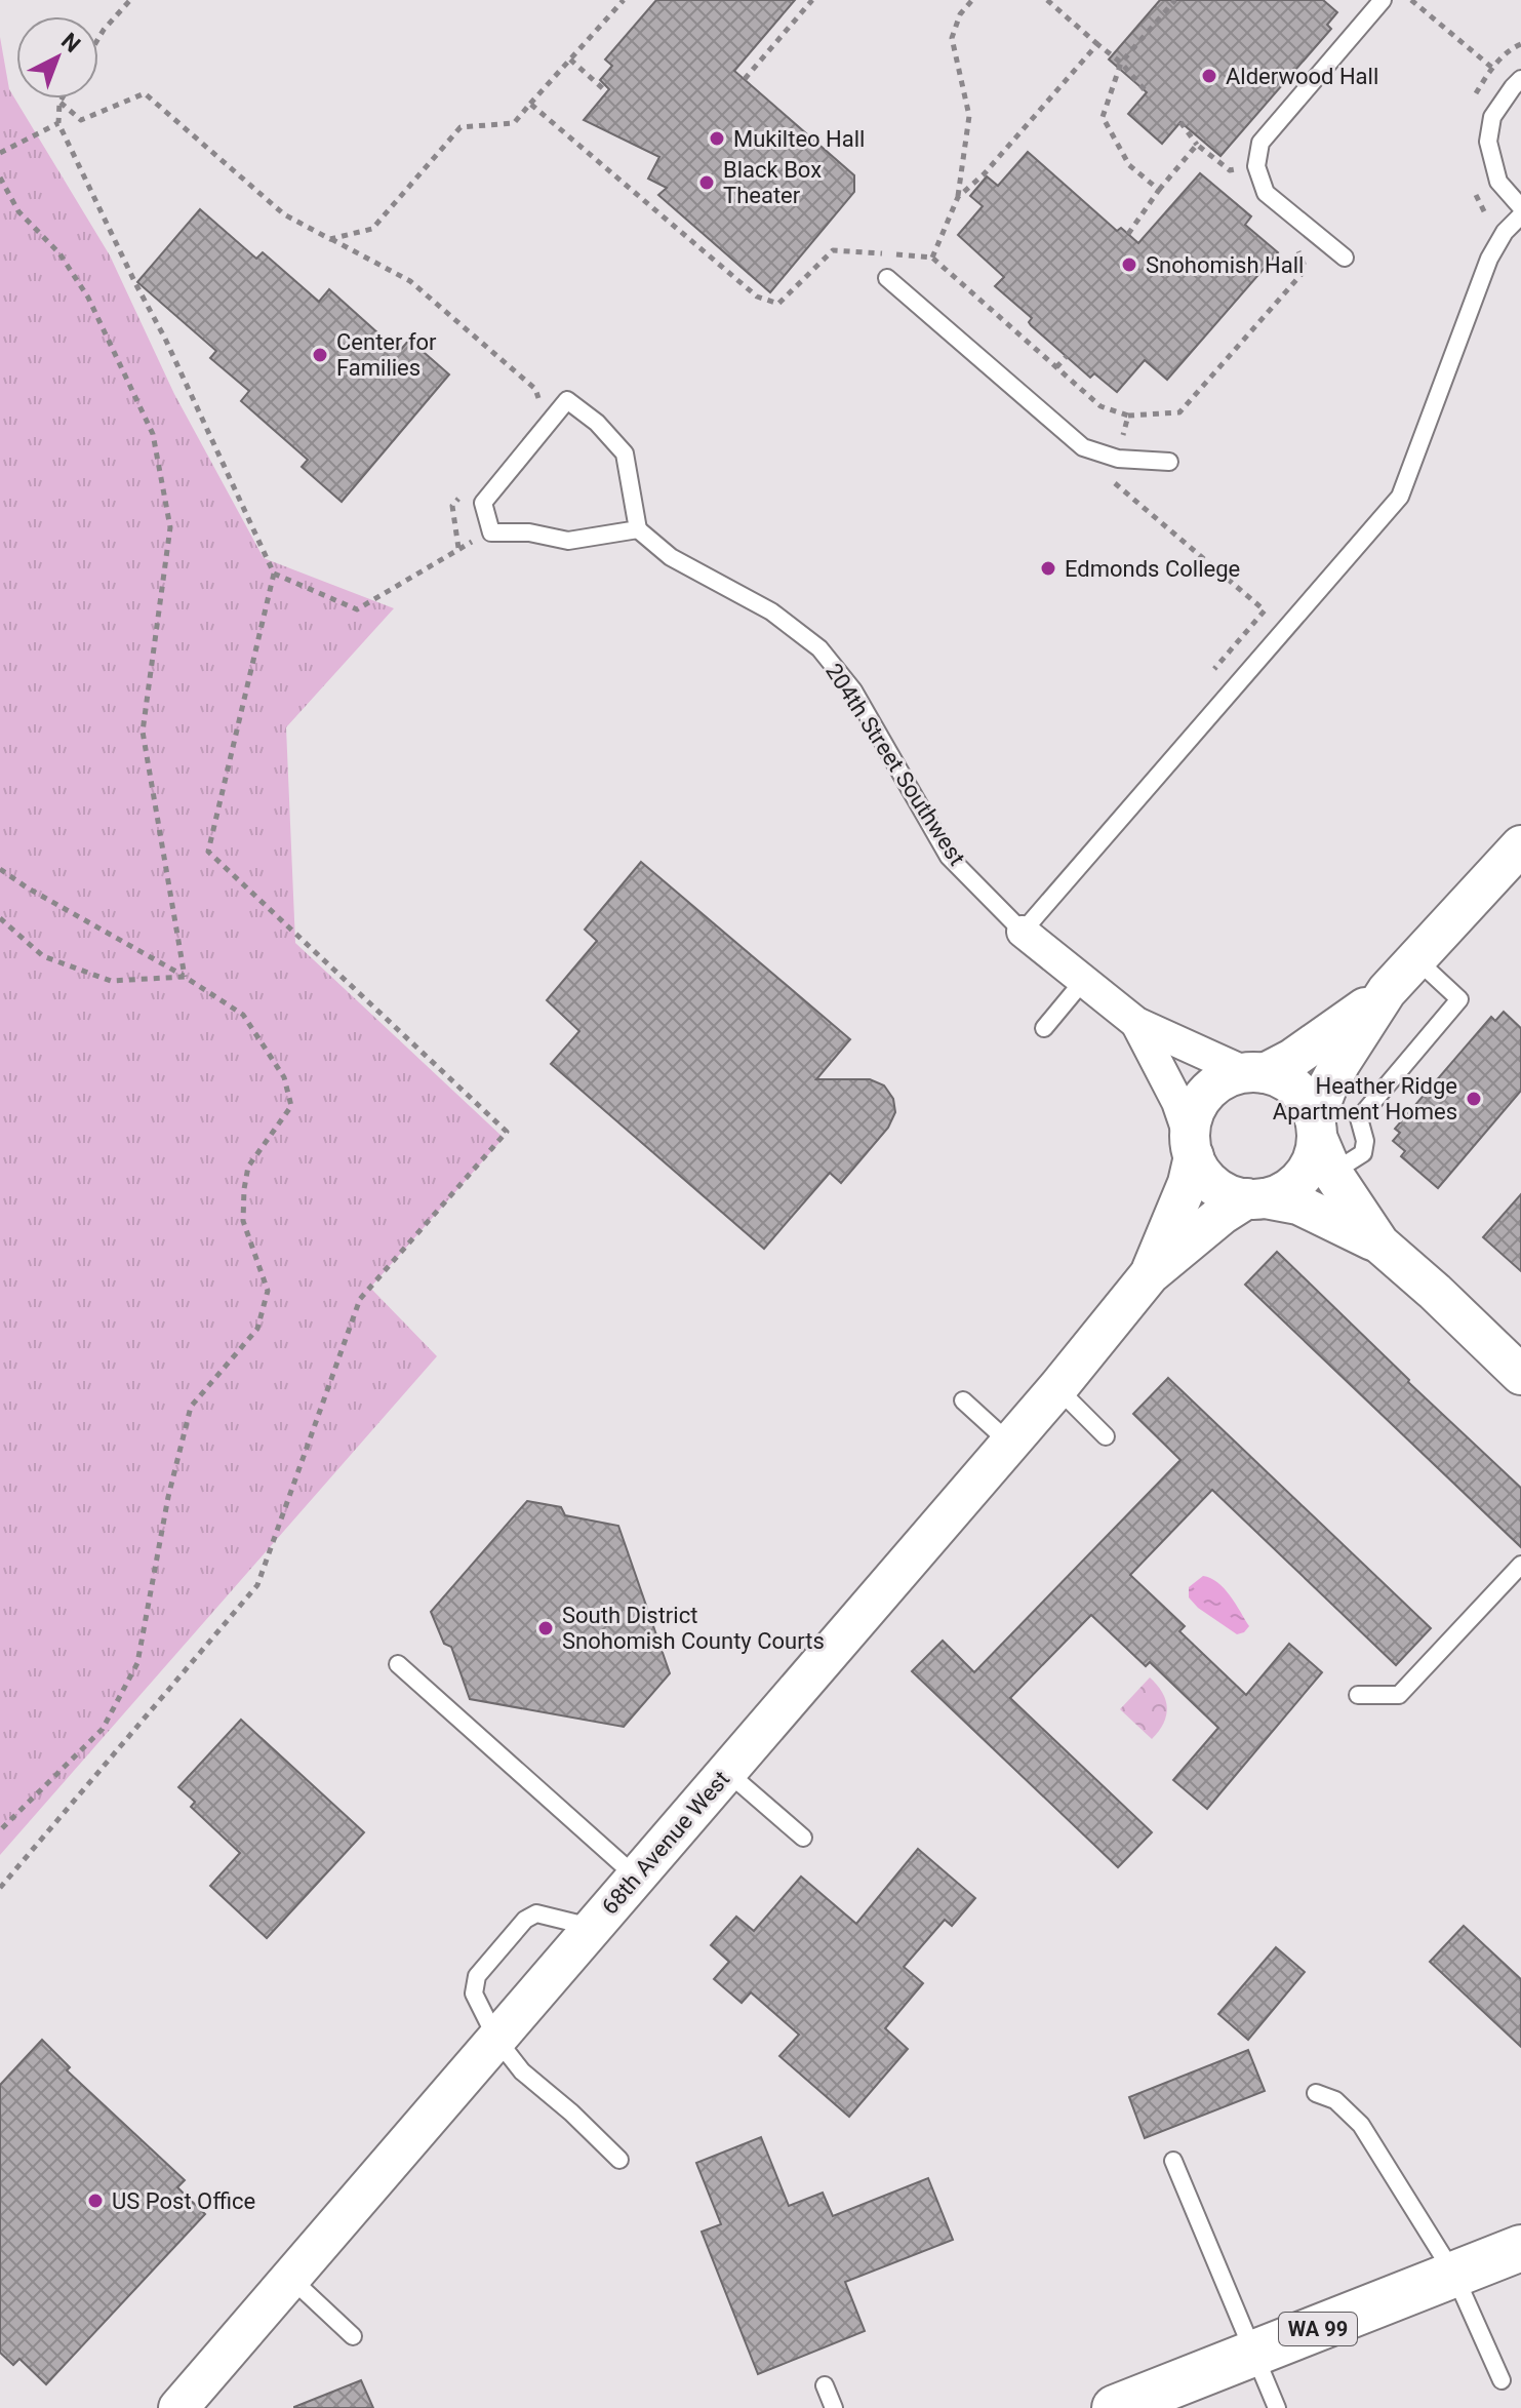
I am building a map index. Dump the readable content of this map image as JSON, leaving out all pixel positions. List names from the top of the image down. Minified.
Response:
{"streets":{"highway":["WA 99"],"street":["204th Street Southwest","68th Avenue West"]},"crossings":[["204th Street Southwest","68th Avenue West"]],"places":["Alderwood Hall","Mukilteo Hall","Black Box Theater","Snohomish Hall","Center for Families","Edmonds College","Heather Ridge Apartment Homes","South District Snohomish County Courts","US Post Office"],"north":"top right"}
